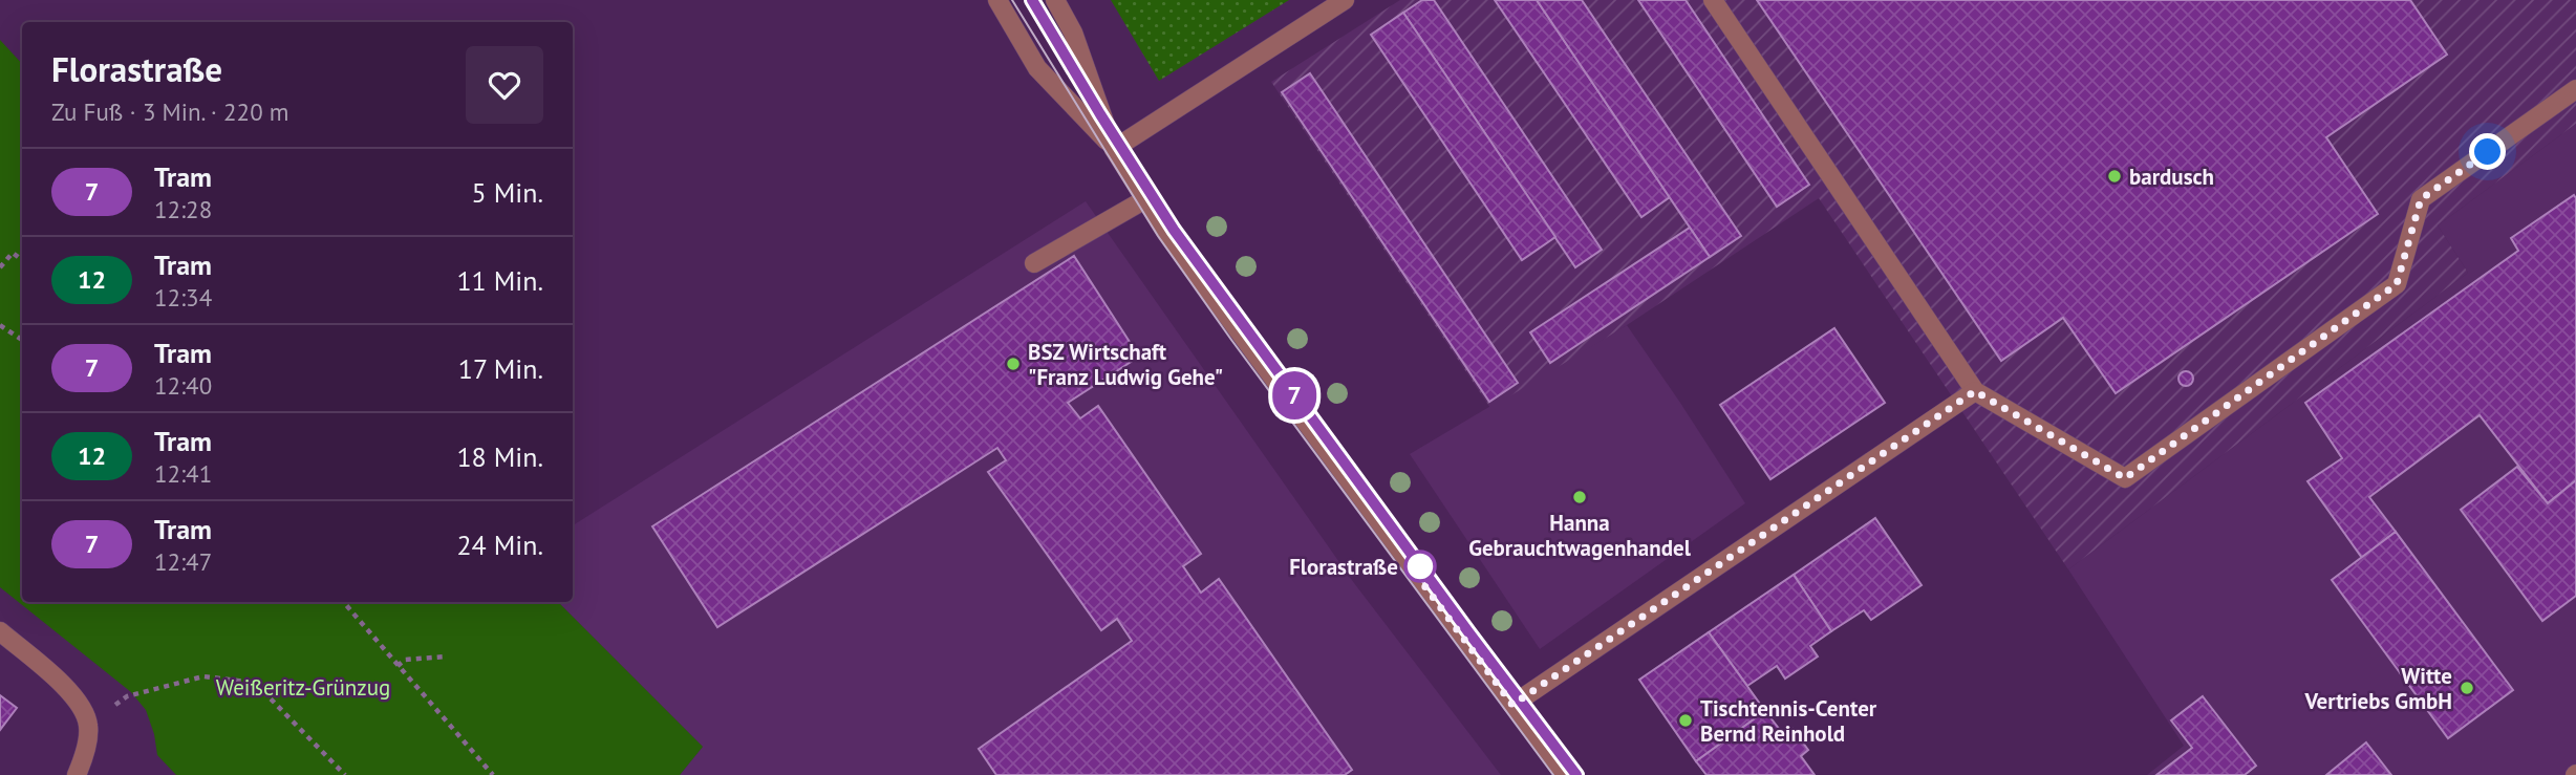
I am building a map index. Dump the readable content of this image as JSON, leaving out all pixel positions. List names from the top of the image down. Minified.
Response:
{"parks":["Weißeritz-Grünzug"],"places":["bardusch","BSZ Wirtschaft \"Franz Ludwig Gehe\"","Hanna Gebrauchtwagenhandel","Florastraße","Witte Vertriebs GmbH","Tischtennis-Center Bernd Reinhold"],"lines":["tram line 7"],"page":{"on_map":"7","heading":["Florastraße","Zu Fuß · 3 Min. · 220 m"],"list":[{"mark":"7","name":"Tram","note":"12:28","value":"5 Min."},{"mark":"12","name":"Tram","note":"12:34","value":"11 Min."},{"mark":"7","name":"Tram","note":"12:40","value":"17 Min."},{"mark":"12","name":"Tram","note":"12:41","value":"18 Min."},{"mark":"7","name":"Tram","note":"12:47","value":"24 Min."}]}}
